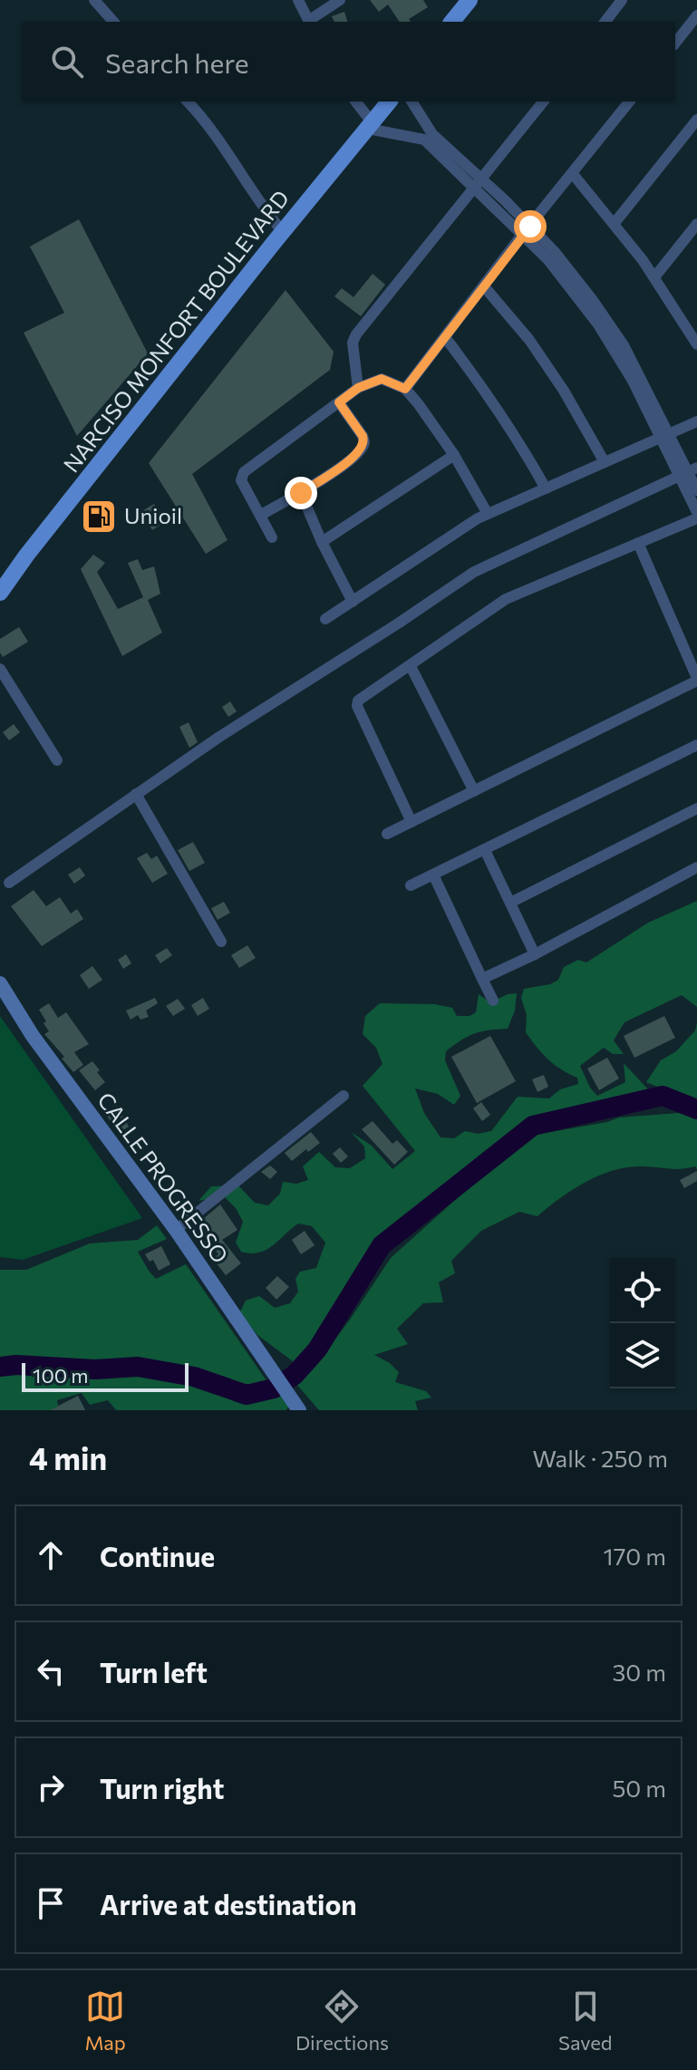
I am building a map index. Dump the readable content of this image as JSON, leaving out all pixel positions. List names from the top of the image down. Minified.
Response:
{"streets":{"main road":["NARCISO MONFORT BOULEVARD","CALLE PROGRESSO"]},"places":{"fuel station":["Unioil"]},"scale_bar":"100 m","page":{"search":"Search here","scale":"100 m","heading":["4 min","Walk · 250 m"],"list":[["Continue","170 m"],["Turn left","30 m"],["Turn right","50 m"],"Arrive at destination"],"nav":["Map","Directions","Saved"]}}
